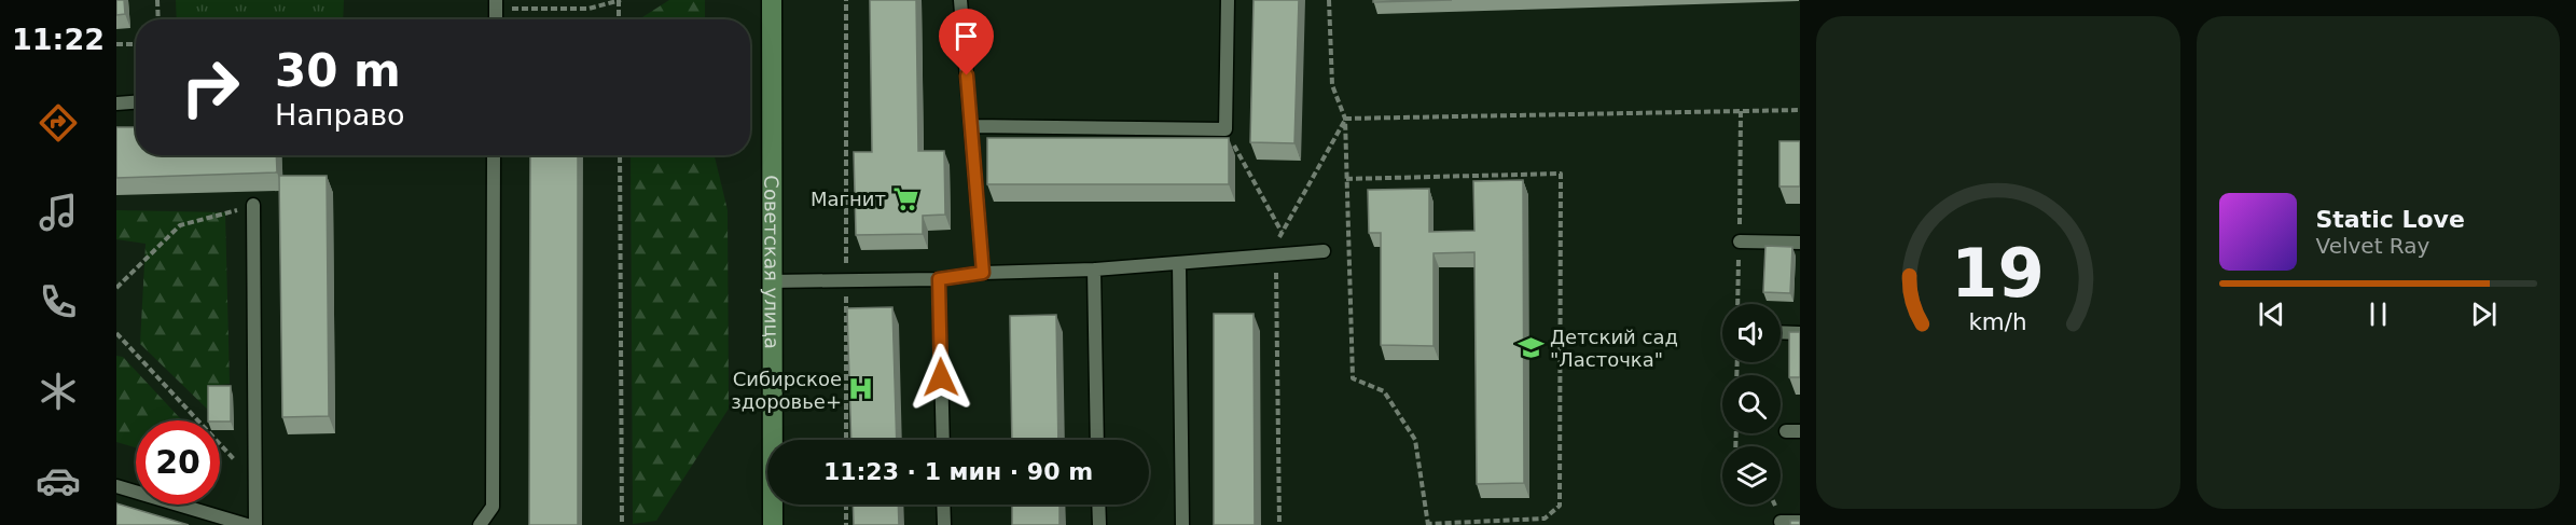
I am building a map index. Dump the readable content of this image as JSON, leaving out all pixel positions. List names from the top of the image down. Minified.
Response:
{"streets":{"main road":["Советская улица"]},"places":{"supermarket":["Магнит"],"school or university":["Детский сад \"Ласточка\""],"hospital":["Сибирское здоровье+"]},"page":{"tabs":"11:22","turn":["30 m","Направо"],"song":["Static Love","Velvet Ray"],"limit":"20","trip":"11:23 · 1 мин · 90 m","gauge":["19","km/h"]}}
